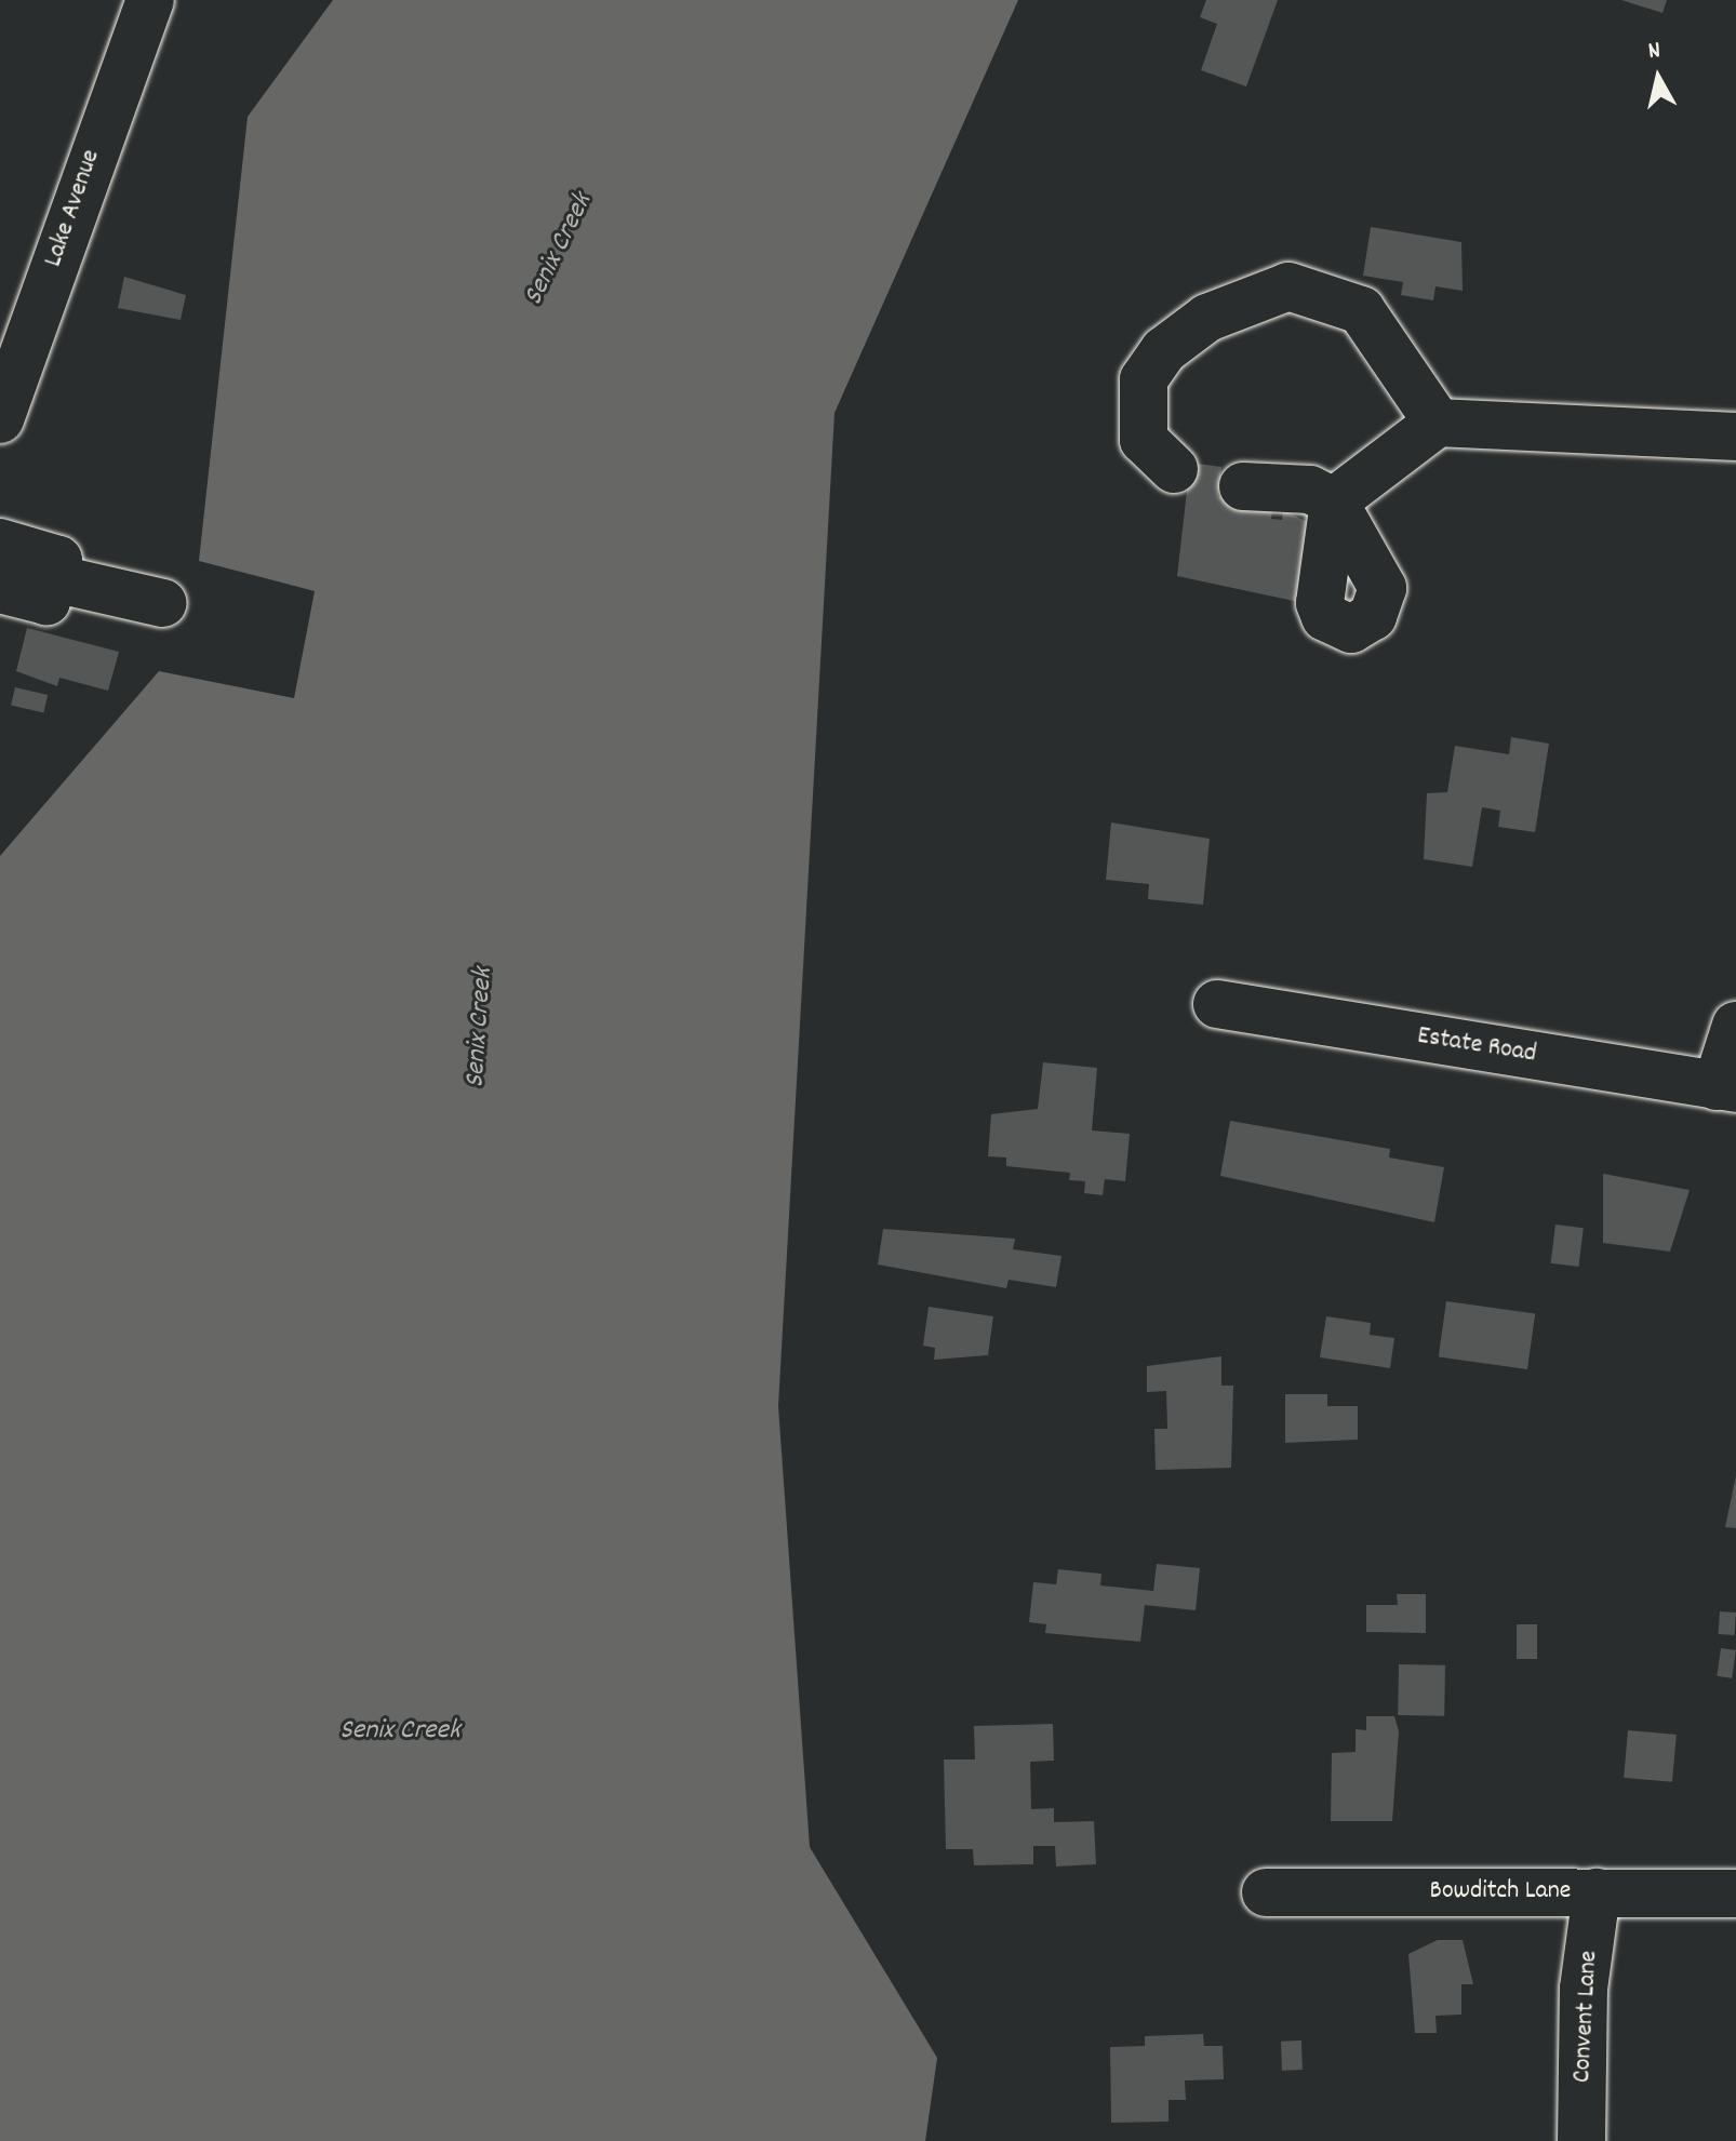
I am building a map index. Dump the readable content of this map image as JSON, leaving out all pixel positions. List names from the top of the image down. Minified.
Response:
{"streets":{"street":["Lake Avenue","Estate Road","Bowditch Lane","Convent Lane"]},"crossings":[["Bowditch Lane","Convent Lane"]],"water":["Senix Creek"],"north":"top"}
